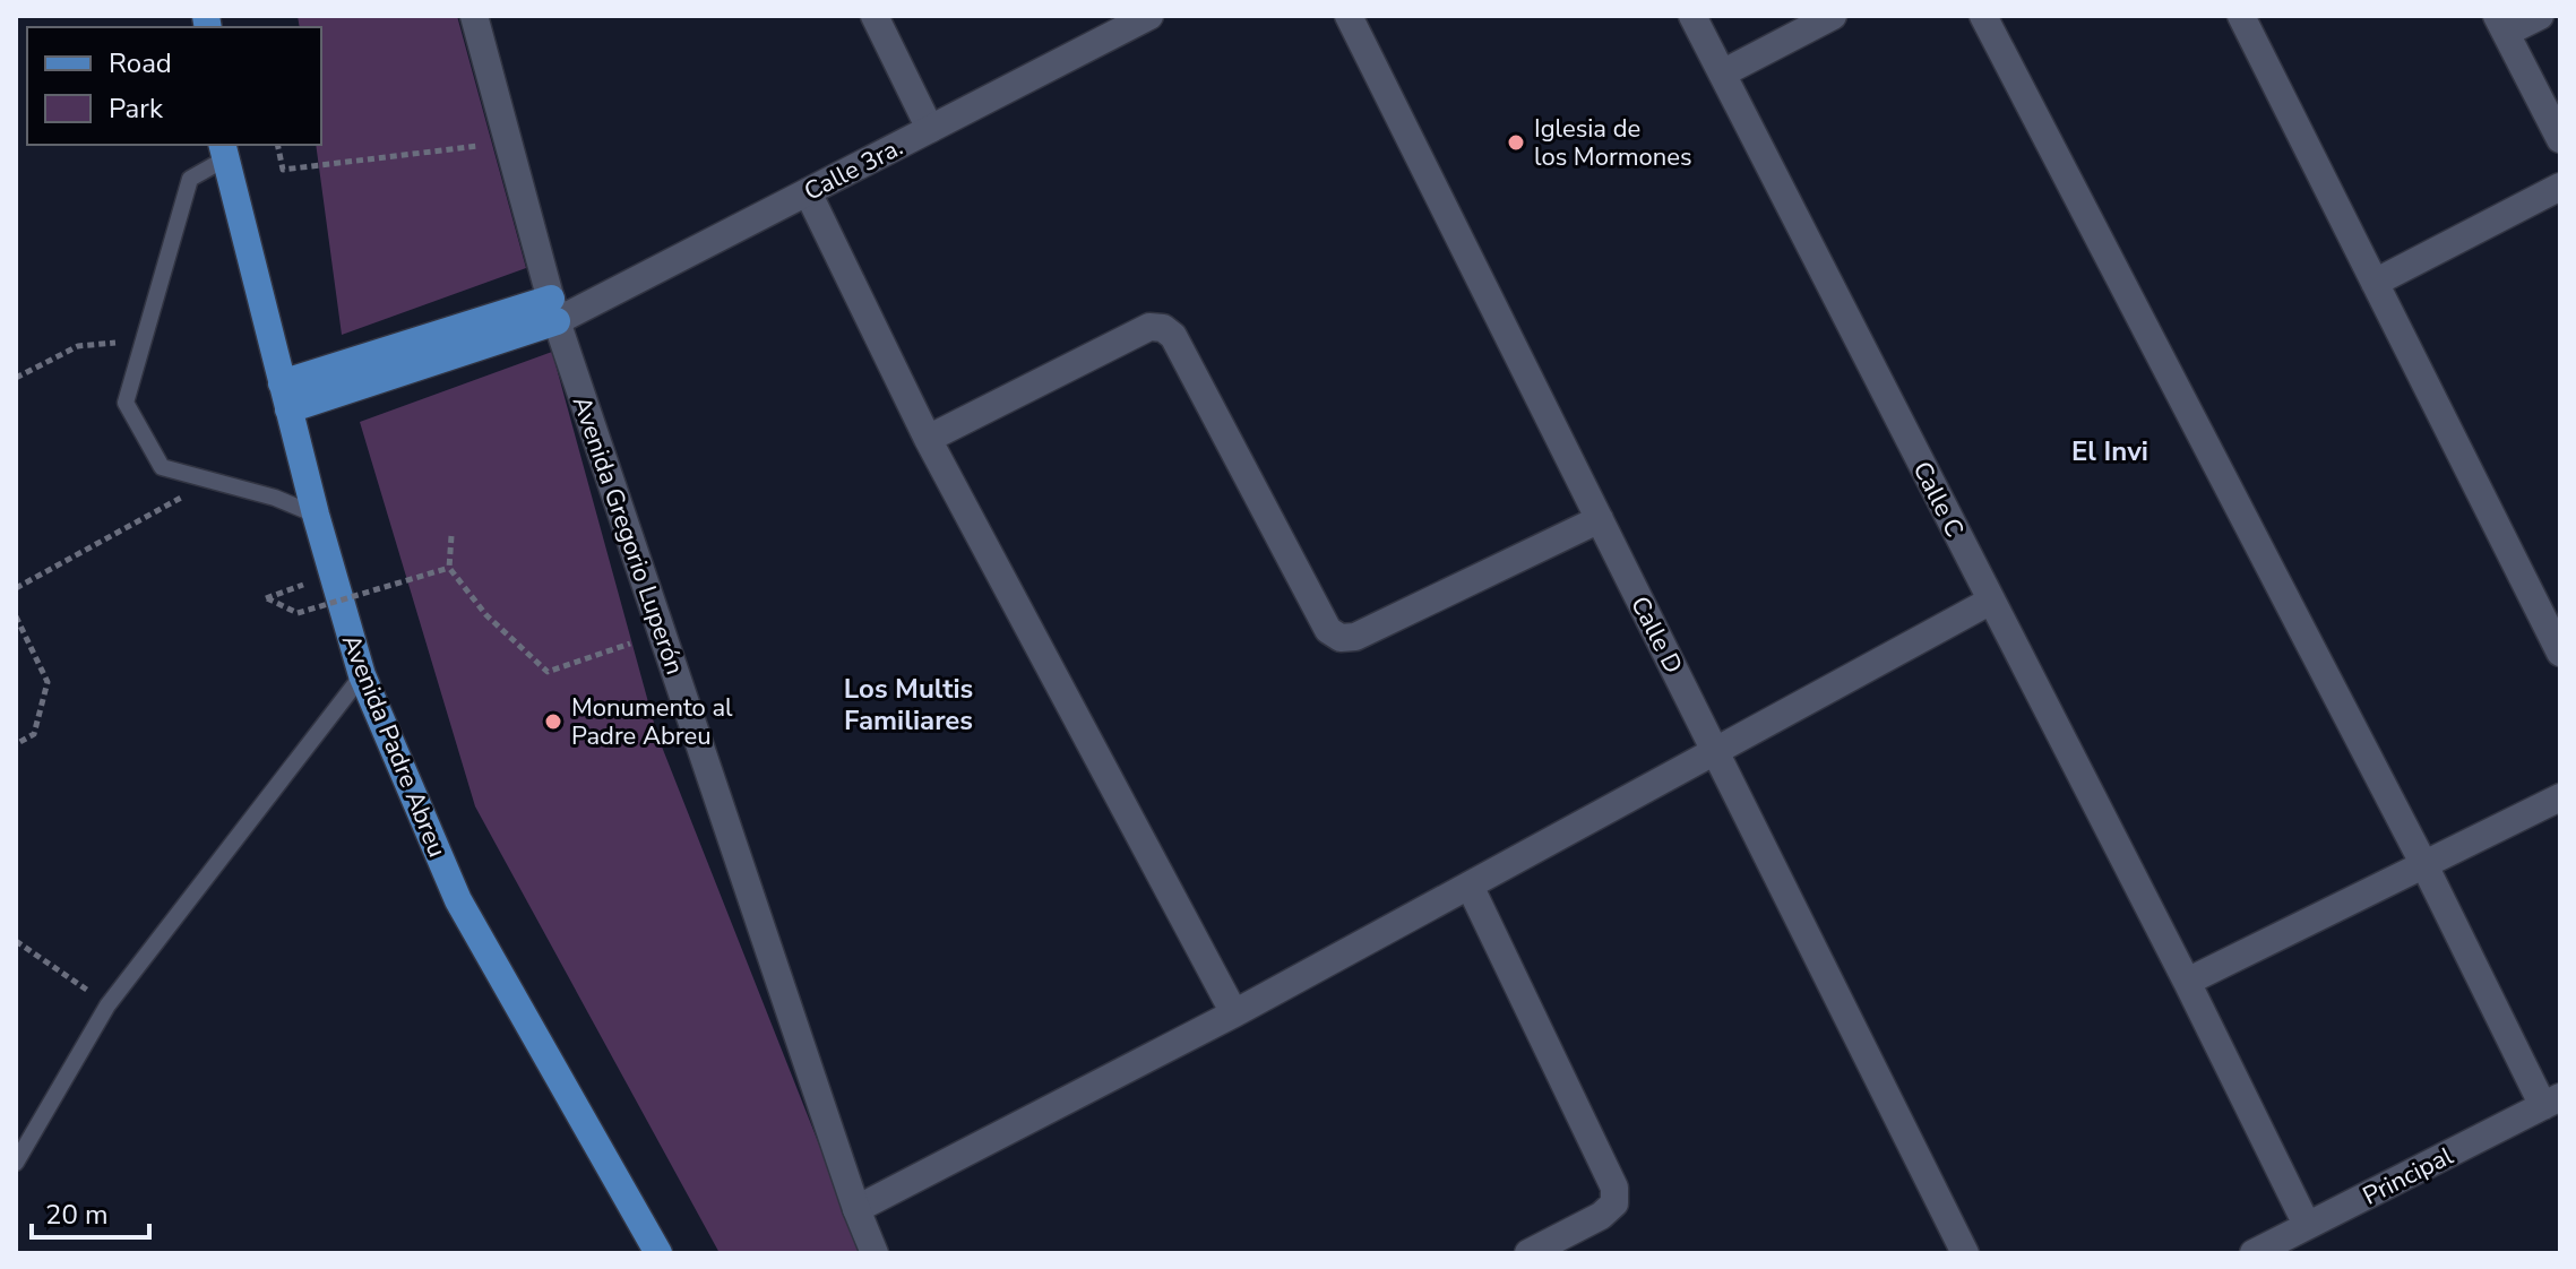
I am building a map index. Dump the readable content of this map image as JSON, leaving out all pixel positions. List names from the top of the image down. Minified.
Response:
{"streets":{"main road":["Avenida Padre Abreu"],"street":["Calle 3ra.","Calle C","Avenida Gregorio Luperón","Calle D","Principal"]},"crossings":[["Calle 3ra.","Avenida Gregorio Luperón"],["Calle C","Principal"]],"districts":["El Invi","Los Multis Familiares"],"places":["Iglesia de los Mormones","Monumento al Padre Abreu"],"legend":["Road","Park"],"scale_bar":"20 m"}
